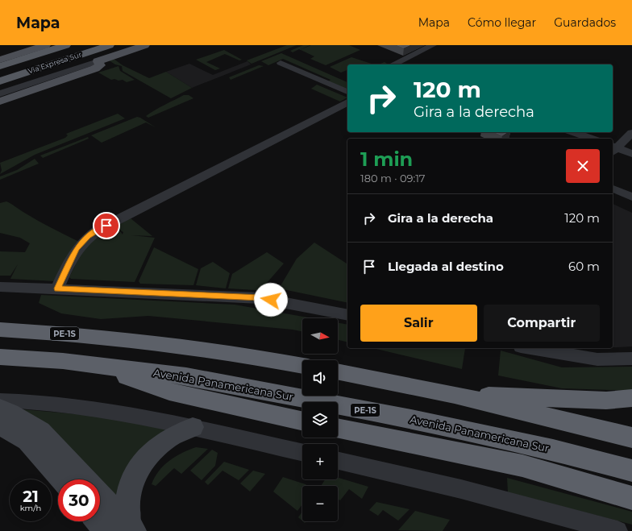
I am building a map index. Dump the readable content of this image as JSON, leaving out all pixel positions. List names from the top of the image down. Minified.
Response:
{"streets":{"highway":["Via Expresa Sur","PE-1S","Avenida Panamericana Sur"]},"north":"right","page":{"header":"Mapa","nav":["Mapa","Cómo llegar","Guardados"],"turn":["120 m","Gira a la derecha"],"heading":["1 min","180 m · 09:17"],"list":[{"name":"Gira a la derecha","value":"120 m"},{"name":"Llegada al destino","value":"60 m"}],"buttons":["Salir","Compartir"],"map_buttons":["+","−"],"speed":"21 km/h","limit":"30"}}
